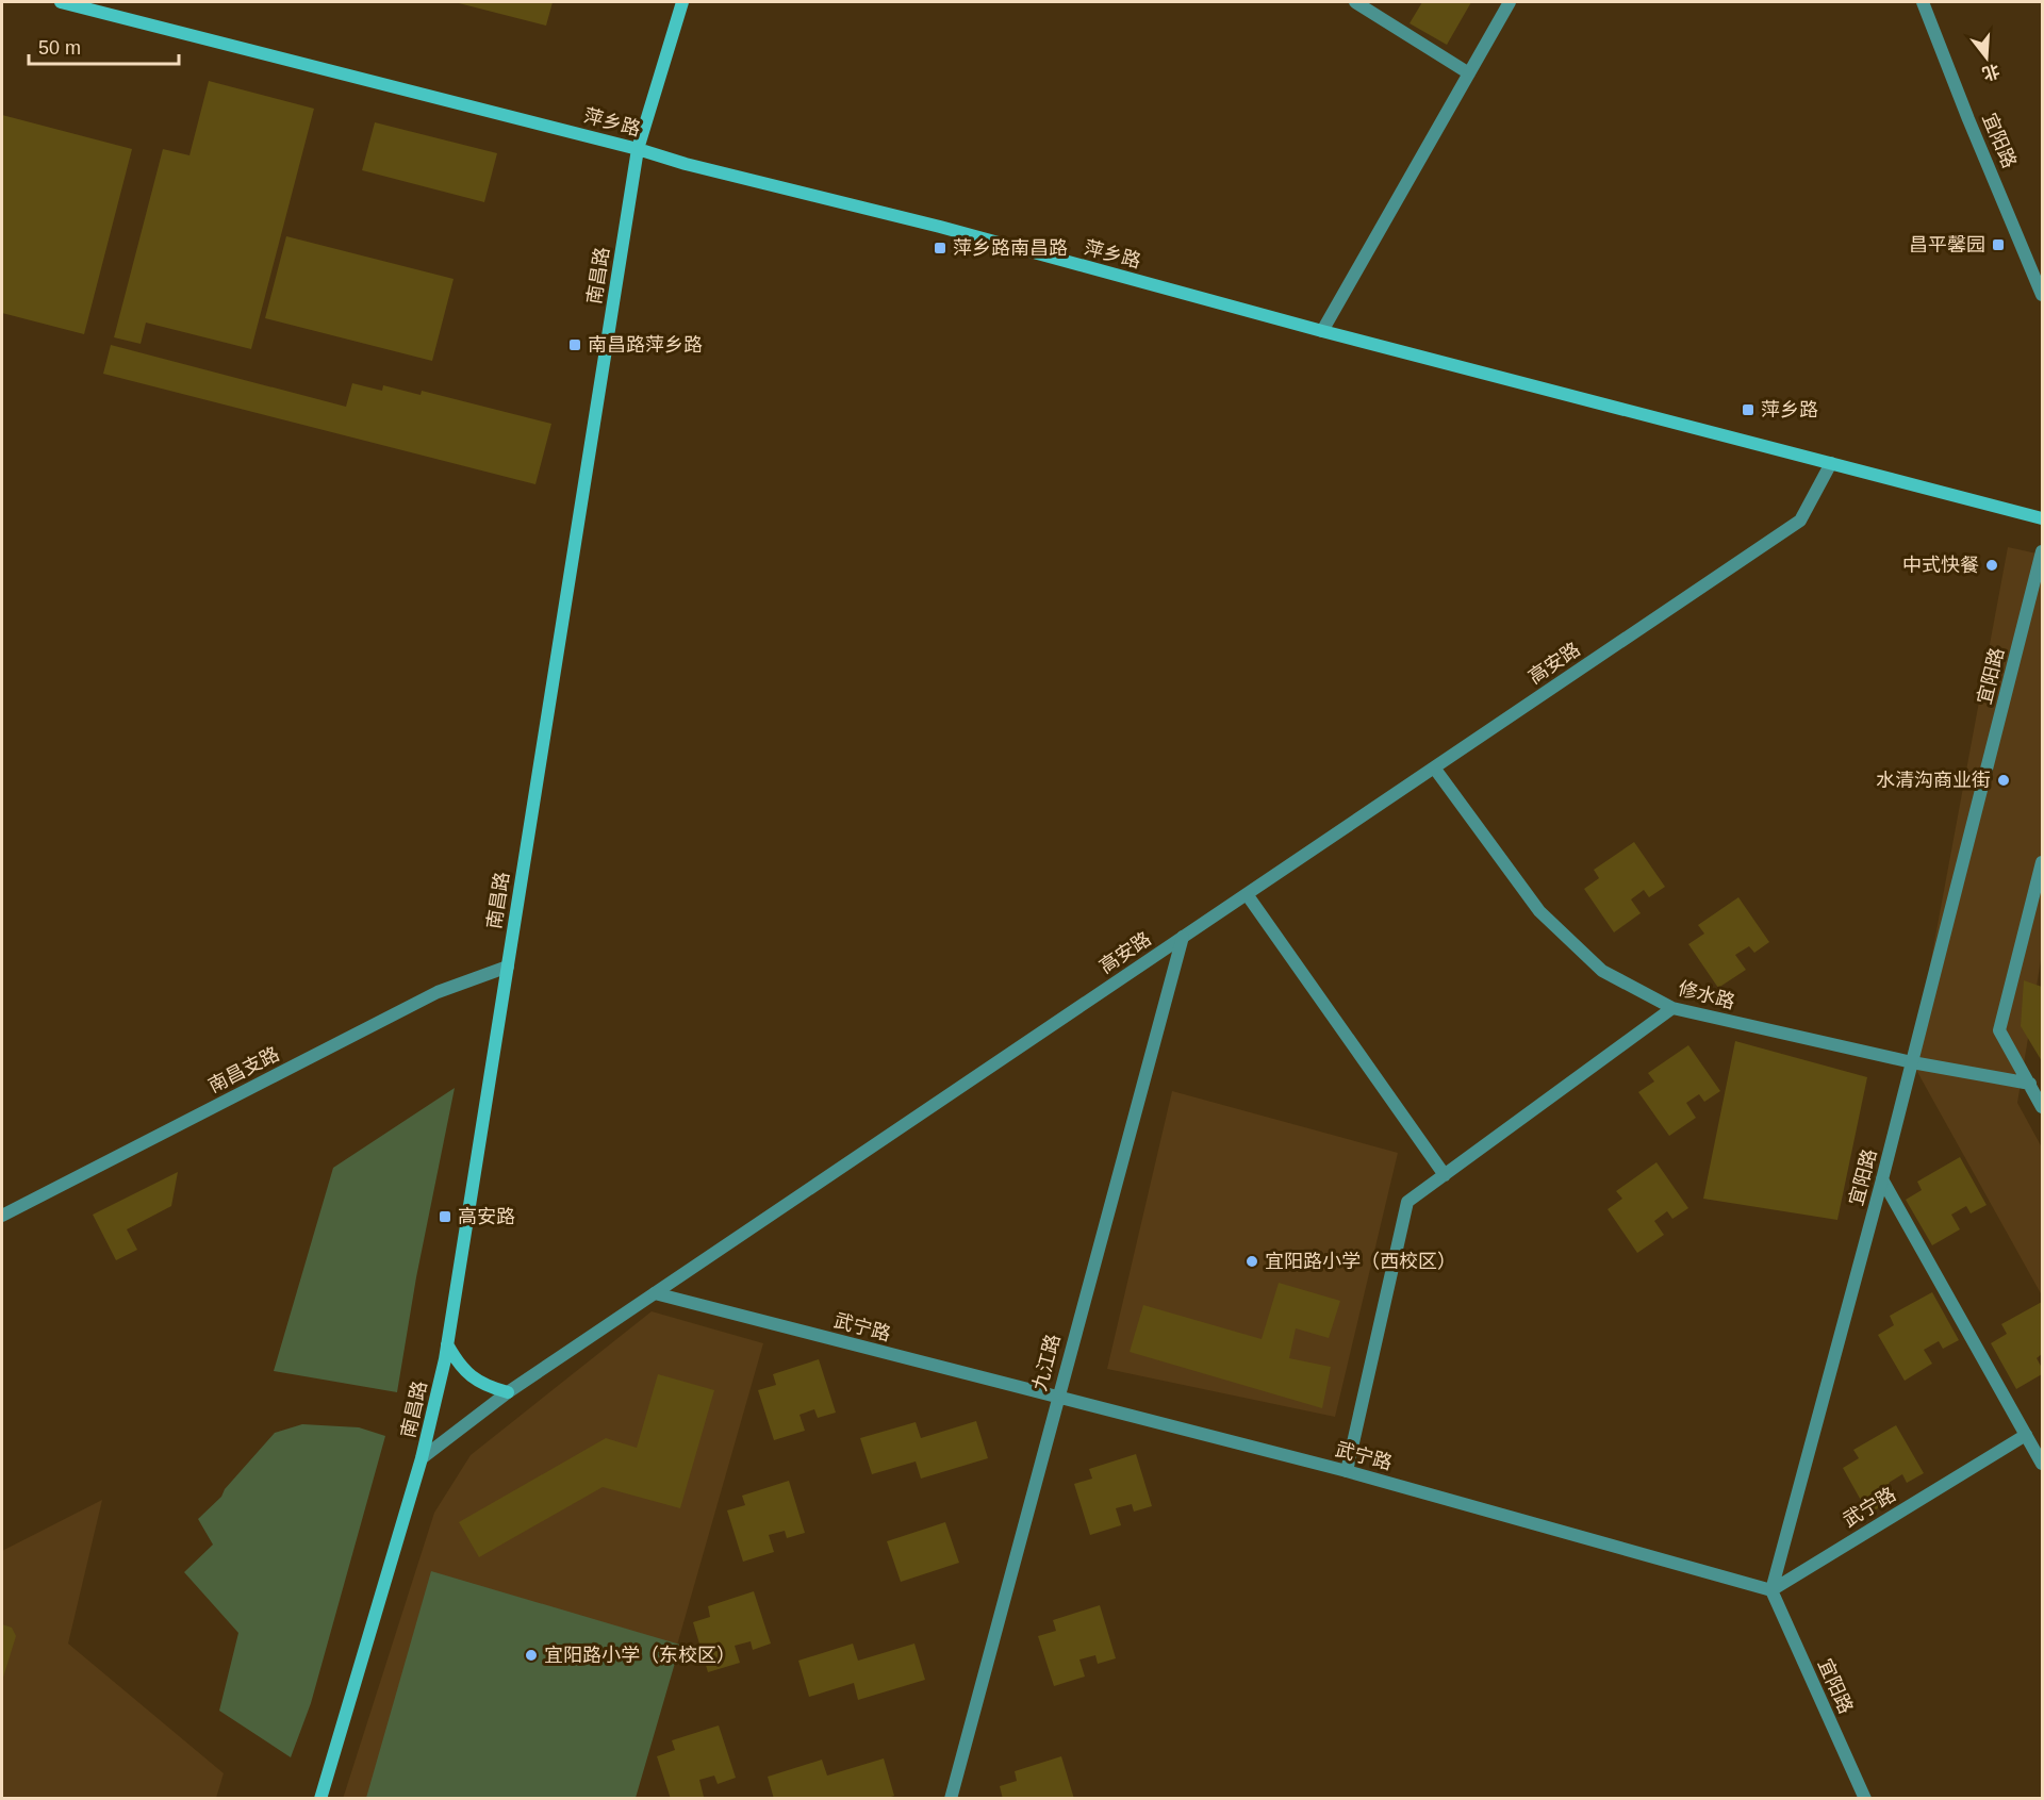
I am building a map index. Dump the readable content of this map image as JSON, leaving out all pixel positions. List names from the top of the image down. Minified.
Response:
{"streets":{"main road":["萍乡路","南昌路"],"street":["宜阳路","高安路","修水路","南昌支路","武宁路","九江路"]},"crossings":[["萍乡路","南昌路"],["萍乡路","高安路"],["宜阳路","修水路"],["宜阳路","武宁路"],["南昌路","高安路"],["南昌路","南昌支路"],["高安路","修水路"],["高安路","武宁路"],["高安路","九江路"],["武宁路","九江路"]],"places":{"transit":["昌平馨园","萍乡路南昌路","南昌路萍乡路","萍乡路","高安路"],"other":["中式快餐","水清沟商业街","宜阳路小学（西校区）","宜阳路小学（东校区）"]},"scale_bar":"50 m","north":"bottom"}
